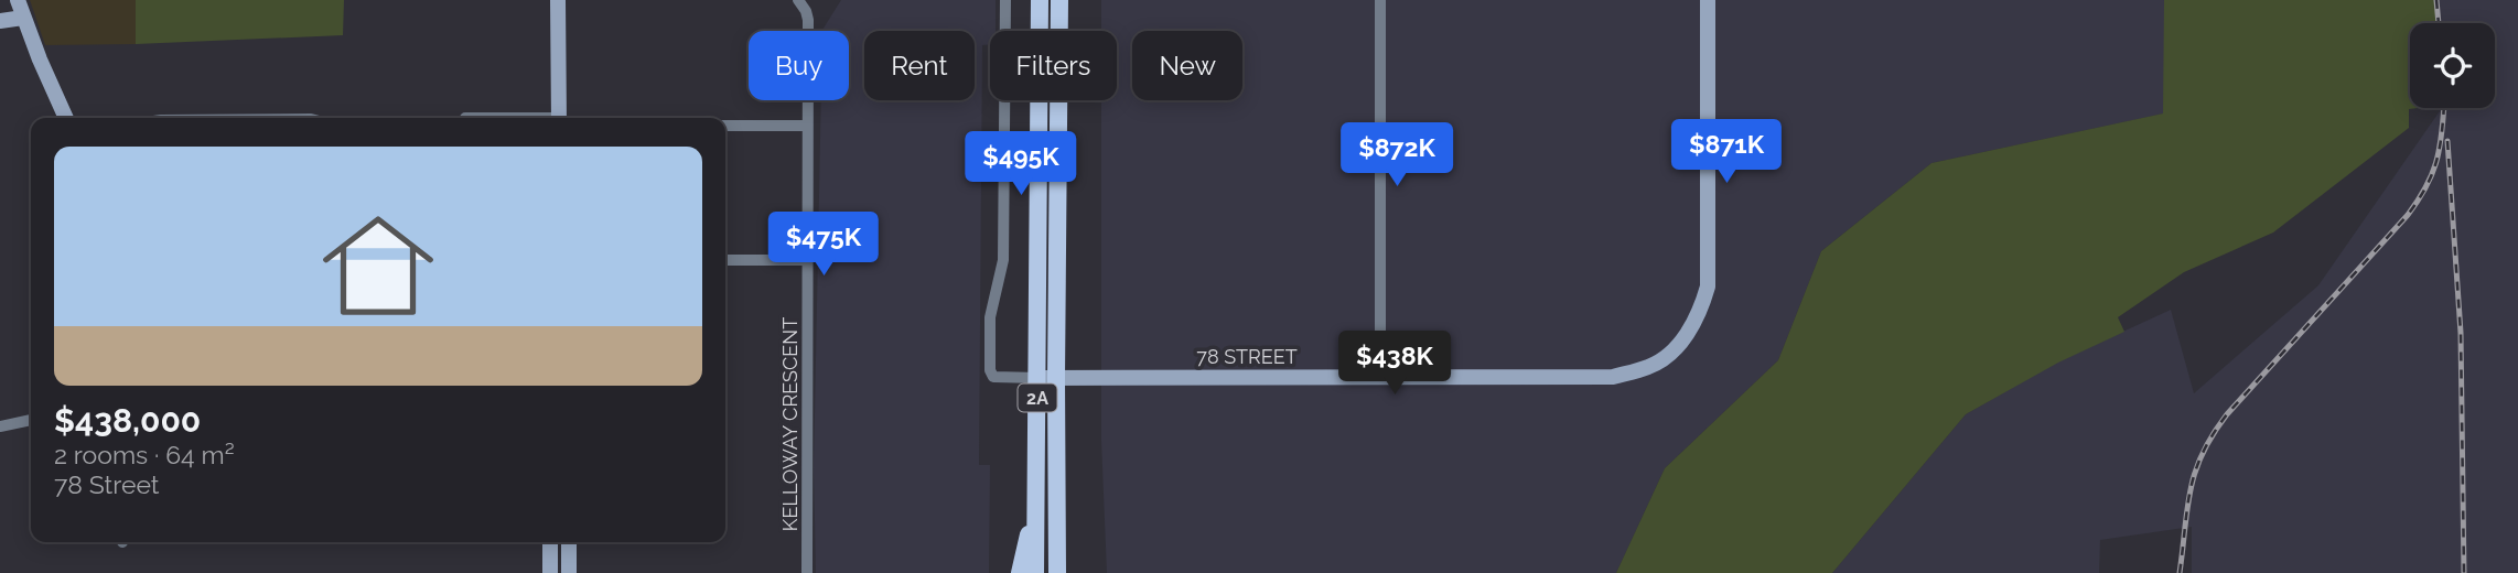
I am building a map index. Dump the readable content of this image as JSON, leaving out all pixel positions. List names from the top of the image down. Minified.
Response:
{"streets":{"main road":["2A"],"street":["78 STREET","KELLOWAY CRESCENT"]},"crossings":[["78 STREET","2A"]],"page":{"chip":["Buy","Rent","Filters","New"],"list":[{"name":"$438,000","note":"2 rooms · 64 m² · 78 Street"}],"price":["$871K","$872K","$495K","$475K","$438K"]}}
